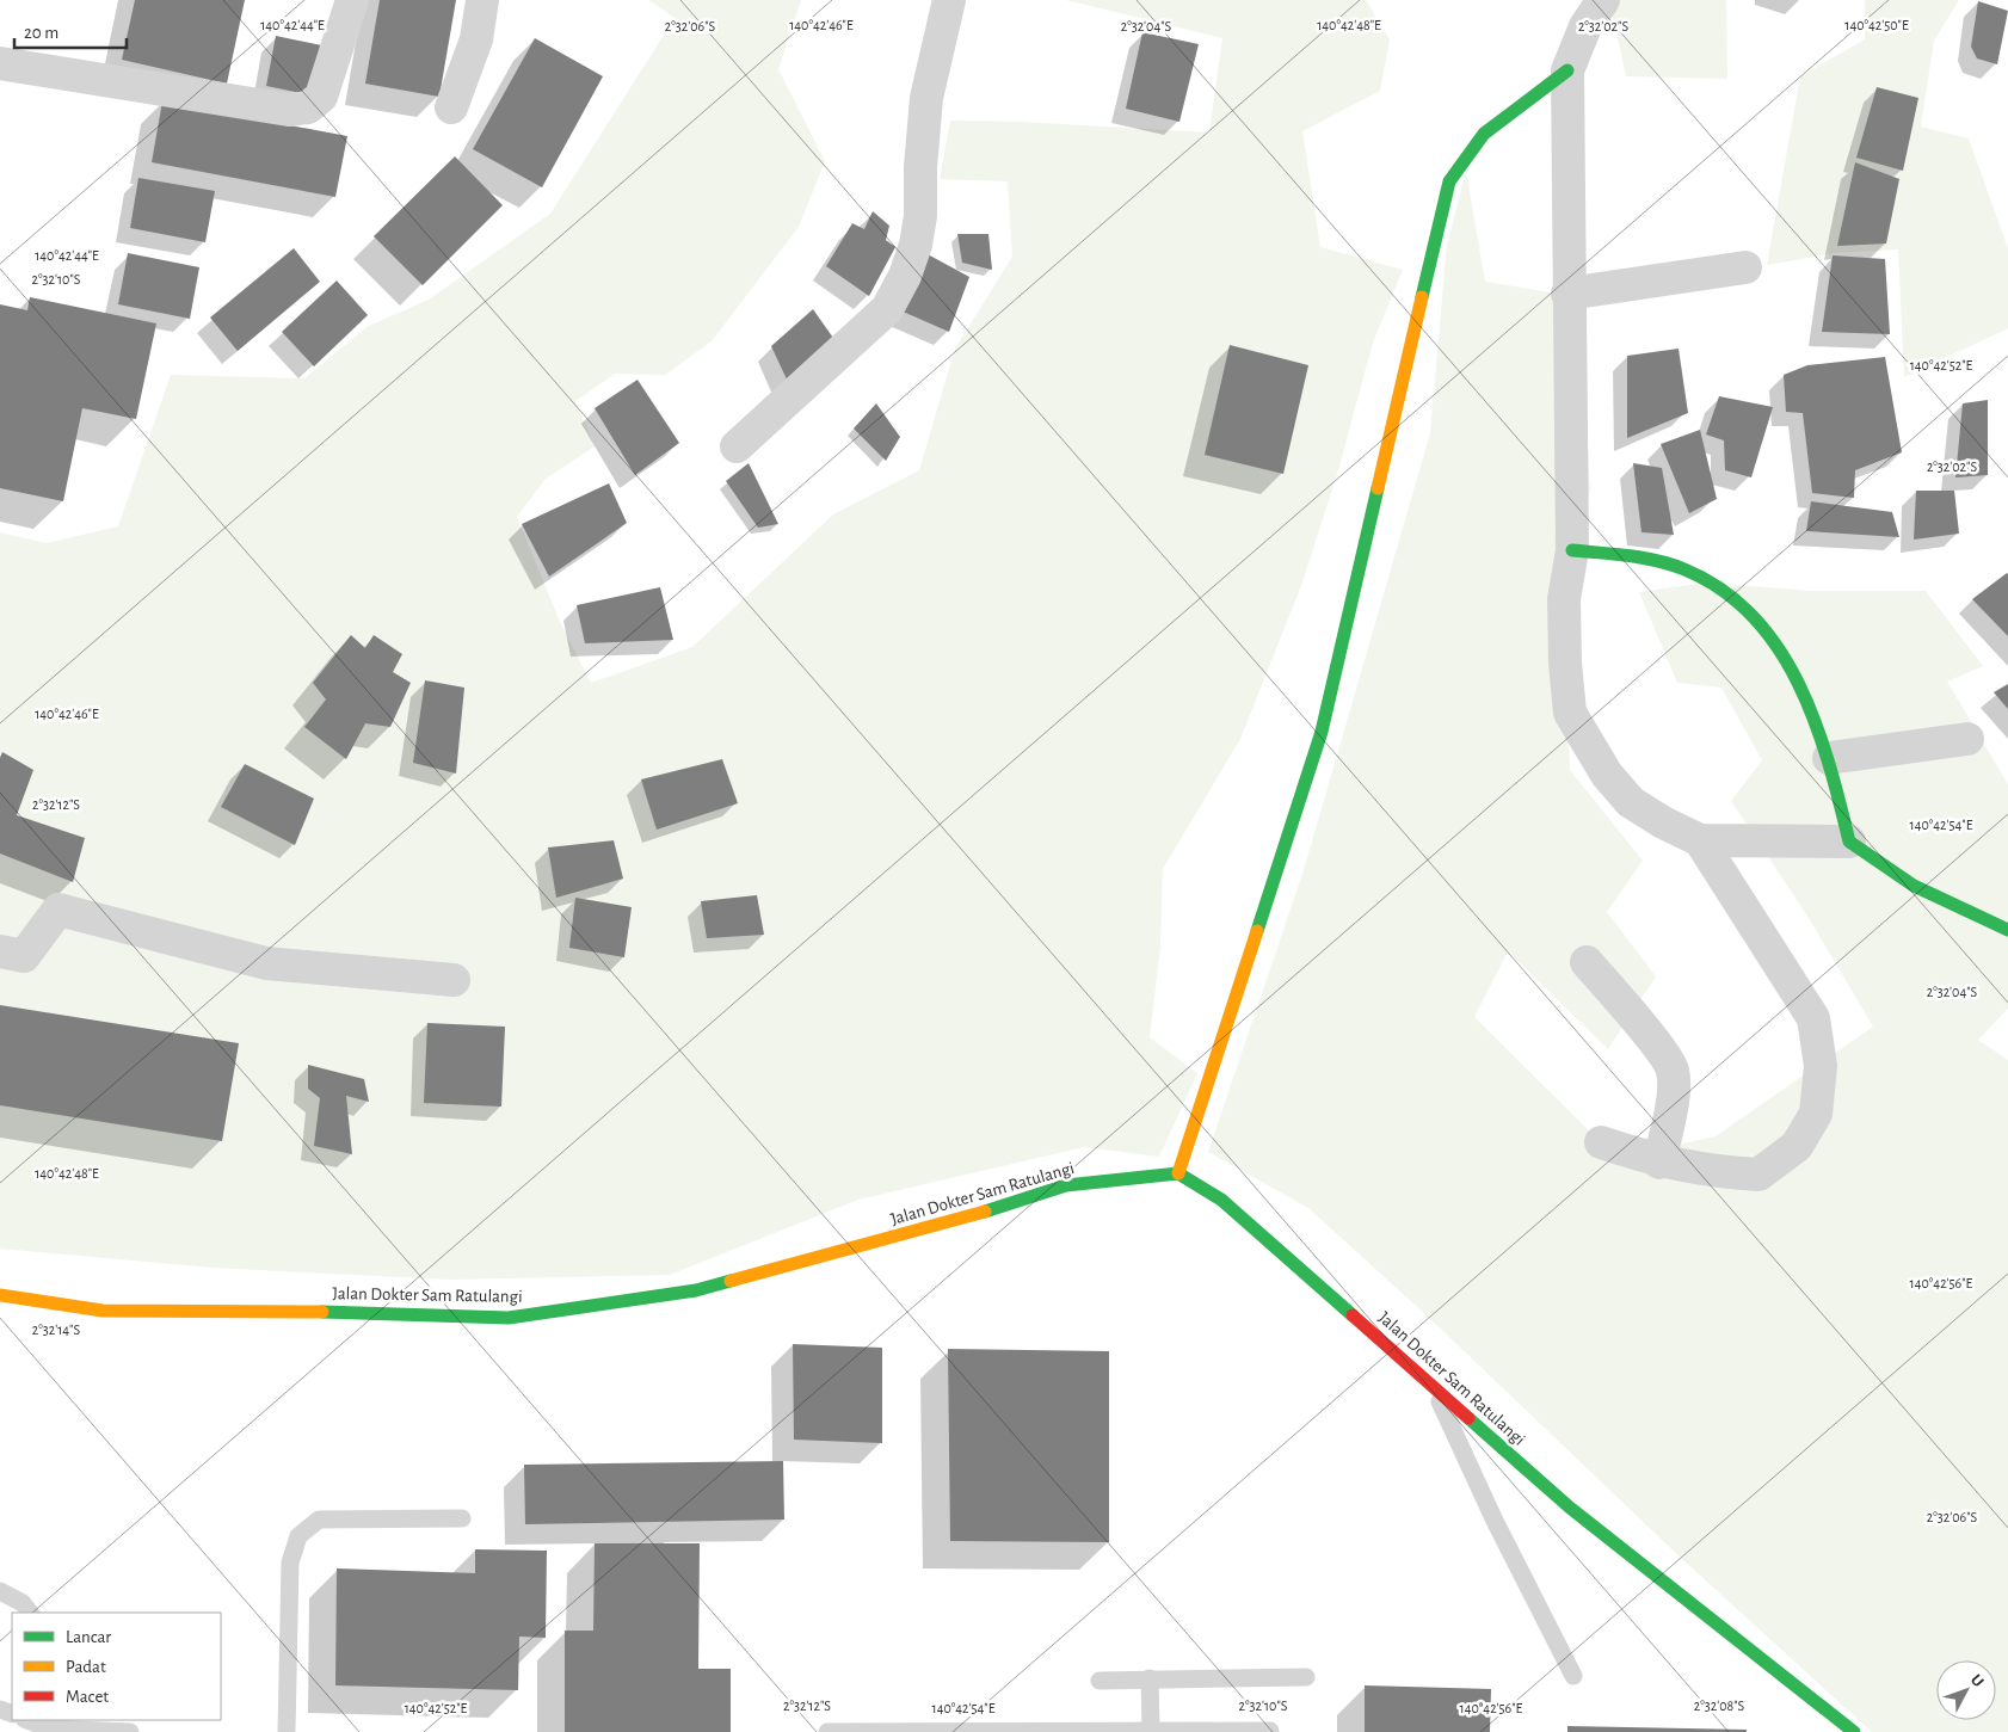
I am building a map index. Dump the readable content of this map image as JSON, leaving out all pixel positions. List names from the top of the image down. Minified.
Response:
{"streets":{"main road":["Jalan Dokter Sam Ratulangi"]},"legend":["Lancar","Padat","Macet"],"scale_bar":"20 m","north":"top right","coordinates":["140°42'44\"E","140°42'46\"E","140°42'48\"E","140°42'50\"E","2°32'04\"S","2°32'02\"S","2°32'06\"S","2°32'10\"S","140°42'52\"E","2°32'12\"S","140°42'54\"E","140°42'56\"E","2°32'14\"S","2°32'08\"S"]}
